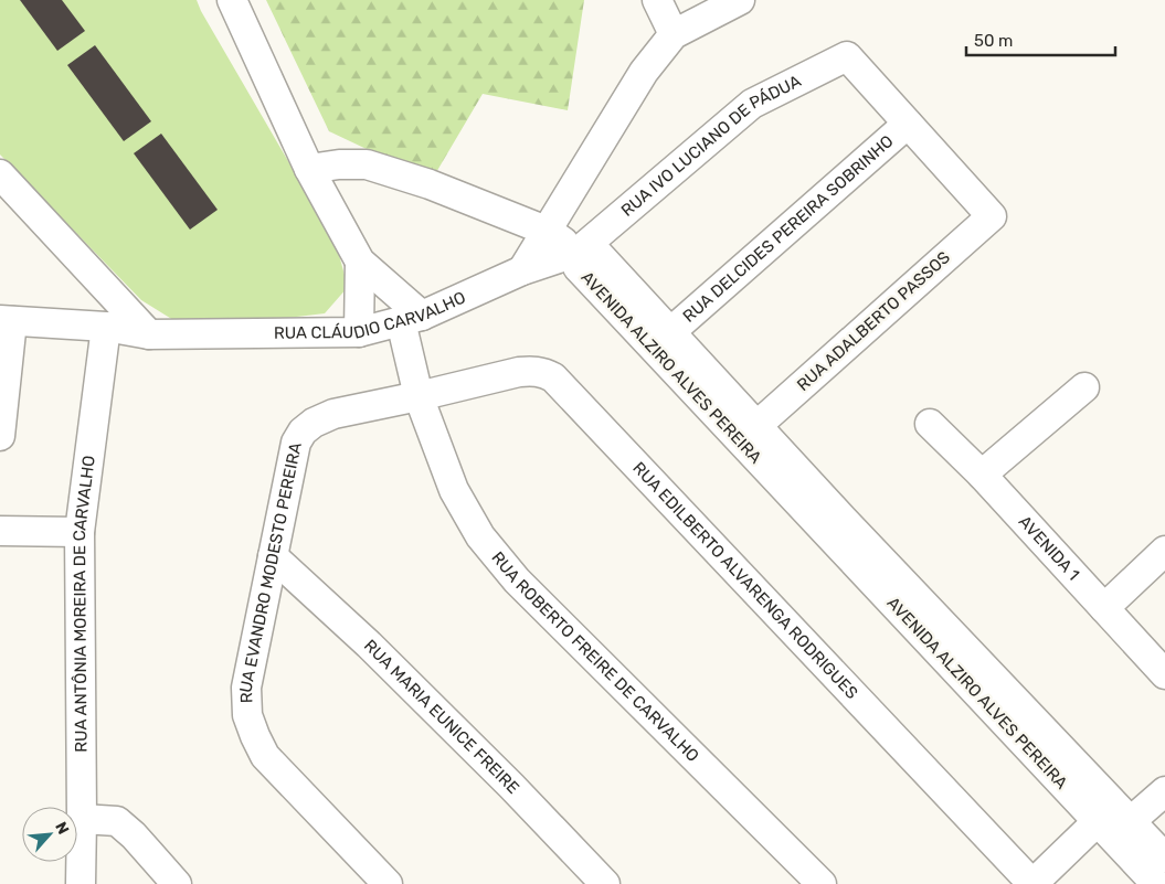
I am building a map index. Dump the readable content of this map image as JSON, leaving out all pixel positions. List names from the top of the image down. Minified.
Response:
{"streets":{"street":["RUA IVO LUCIANO DE PÁDUA","RUA DELCIDES PEREIRA SOBRINHO","RUA CLÁUDIO CARVALHO","RUA ADALBERTO PASSOS","AVENIDA ALZIRO ALVES PEREIRA","AVENIDA 1","RUA EVANDRO MODESTO PEREIRA","RUA EDILBERTO ALVARENGA RODRIGUES","RUA ANTÔNIA MOREIRA DE CARVALHO","RUA ROBERTO FREIRE DE CARVALHO","RUA MARIA EUNICE FREIRE"]},"crossings":[["RUA IVO LUCIANO DE PÁDUA","RUA DELCIDES PEREIRA SOBRINHO"],["RUA IVO LUCIANO DE PÁDUA","RUA CLÁUDIO CARVALHO"],["RUA IVO LUCIANO DE PÁDUA","RUA ADALBERTO PASSOS"],["RUA IVO LUCIANO DE PÁDUA","AVENIDA ALZIRO ALVES PEREIRA"],["RUA DELCIDES PEREIRA SOBRINHO","RUA ADALBERTO PASSOS"],["RUA DELCIDES PEREIRA SOBRINHO","AVENIDA ALZIRO ALVES PEREIRA"],["RUA CLÁUDIO CARVALHO","AVENIDA ALZIRO ALVES PEREIRA"],["RUA CLÁUDIO CARVALHO","RUA ANTÔNIA MOREIRA DE CARVALHO"],["RUA CLÁUDIO CARVALHO","RUA ROBERTO FREIRE DE CARVALHO"],["RUA ADALBERTO PASSOS","AVENIDA ALZIRO ALVES PEREIRA"],["RUA EVANDRO MODESTO PEREIRA","RUA EDILBERTO ALVARENGA RODRIGUES"],["RUA EVANDRO MODESTO PEREIRA","RUA ROBERTO FREIRE DE CARVALHO"],["RUA EVANDRO MODESTO PEREIRA","RUA MARIA EUNICE FREIRE"],["RUA EDILBERTO ALVARENGA RODRIGUES","RUA ROBERTO FREIRE DE CARVALHO"]],"scale_bar":"50 m","north":"top right"}
